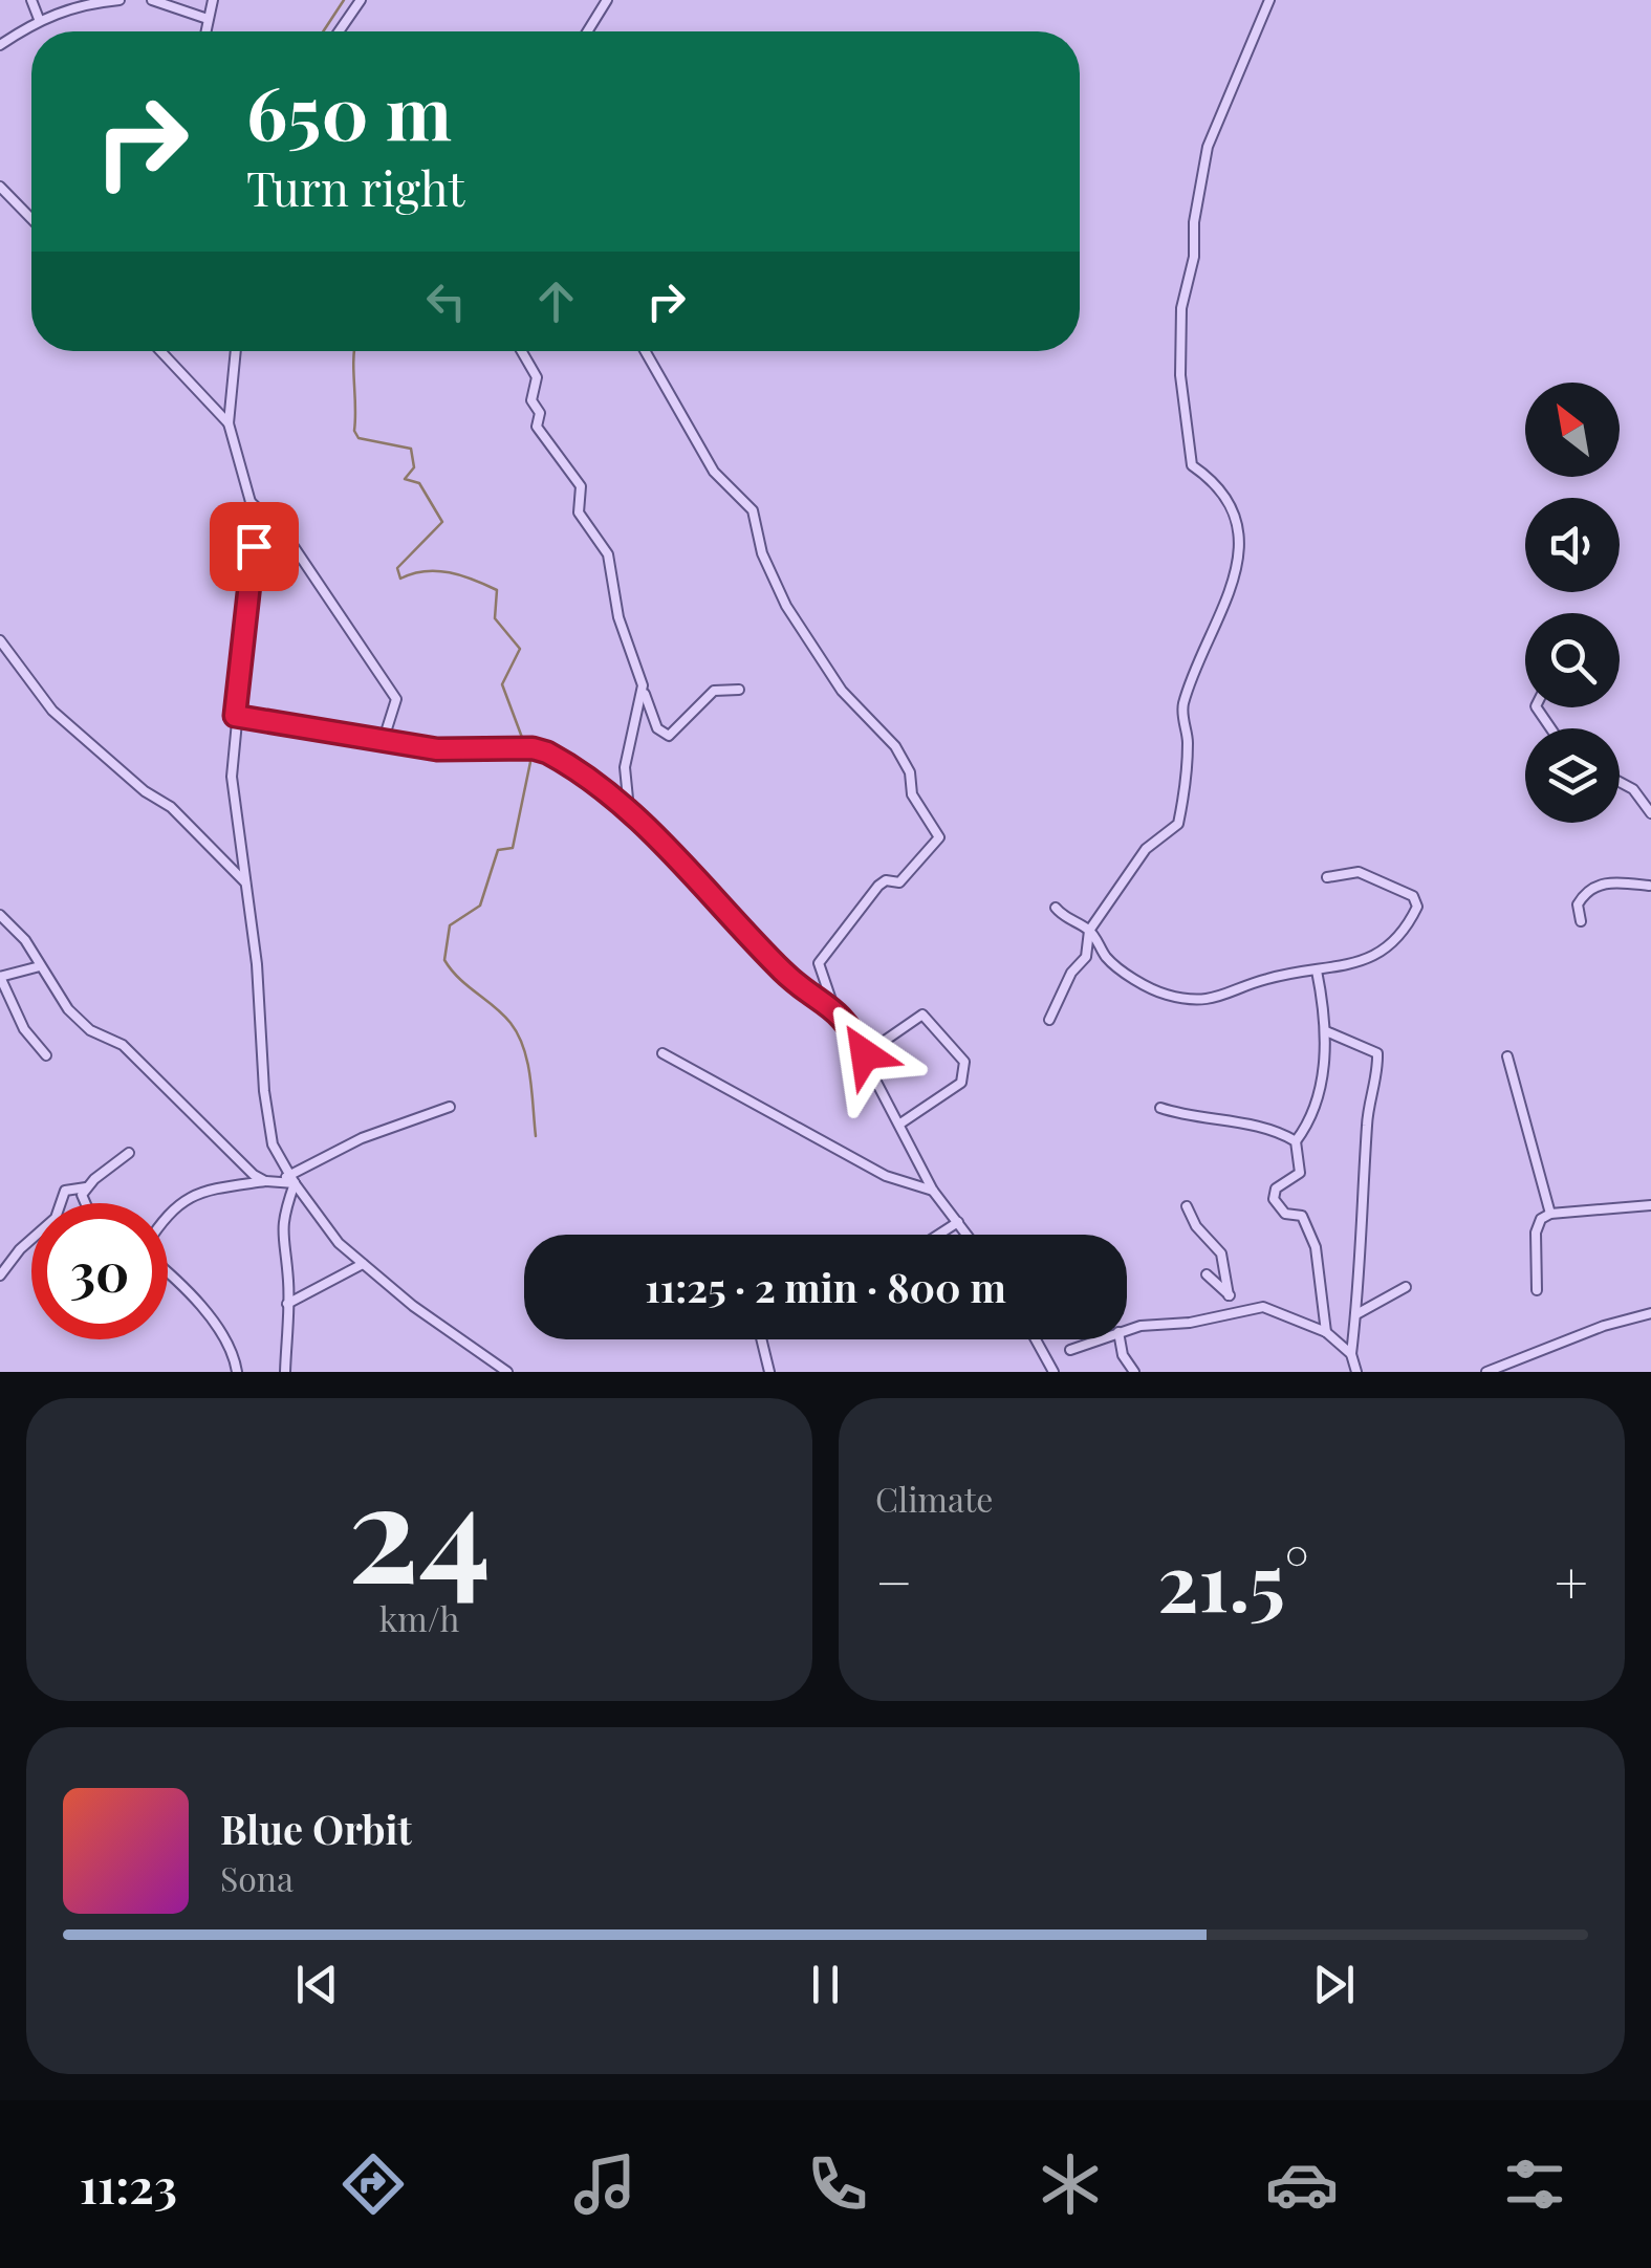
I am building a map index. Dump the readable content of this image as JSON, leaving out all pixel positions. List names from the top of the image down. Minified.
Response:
{"north":"top left","page":{"turn":["650 m","Turn right"],"limit":"30","trip":"11:25 · 2 min · 800 m","tile":[["24","km/h"],"Climate"],"heat":["−","21.5°","+"],"song":["Blue Orbit","Sona"],"tabs":"11:23"}}
